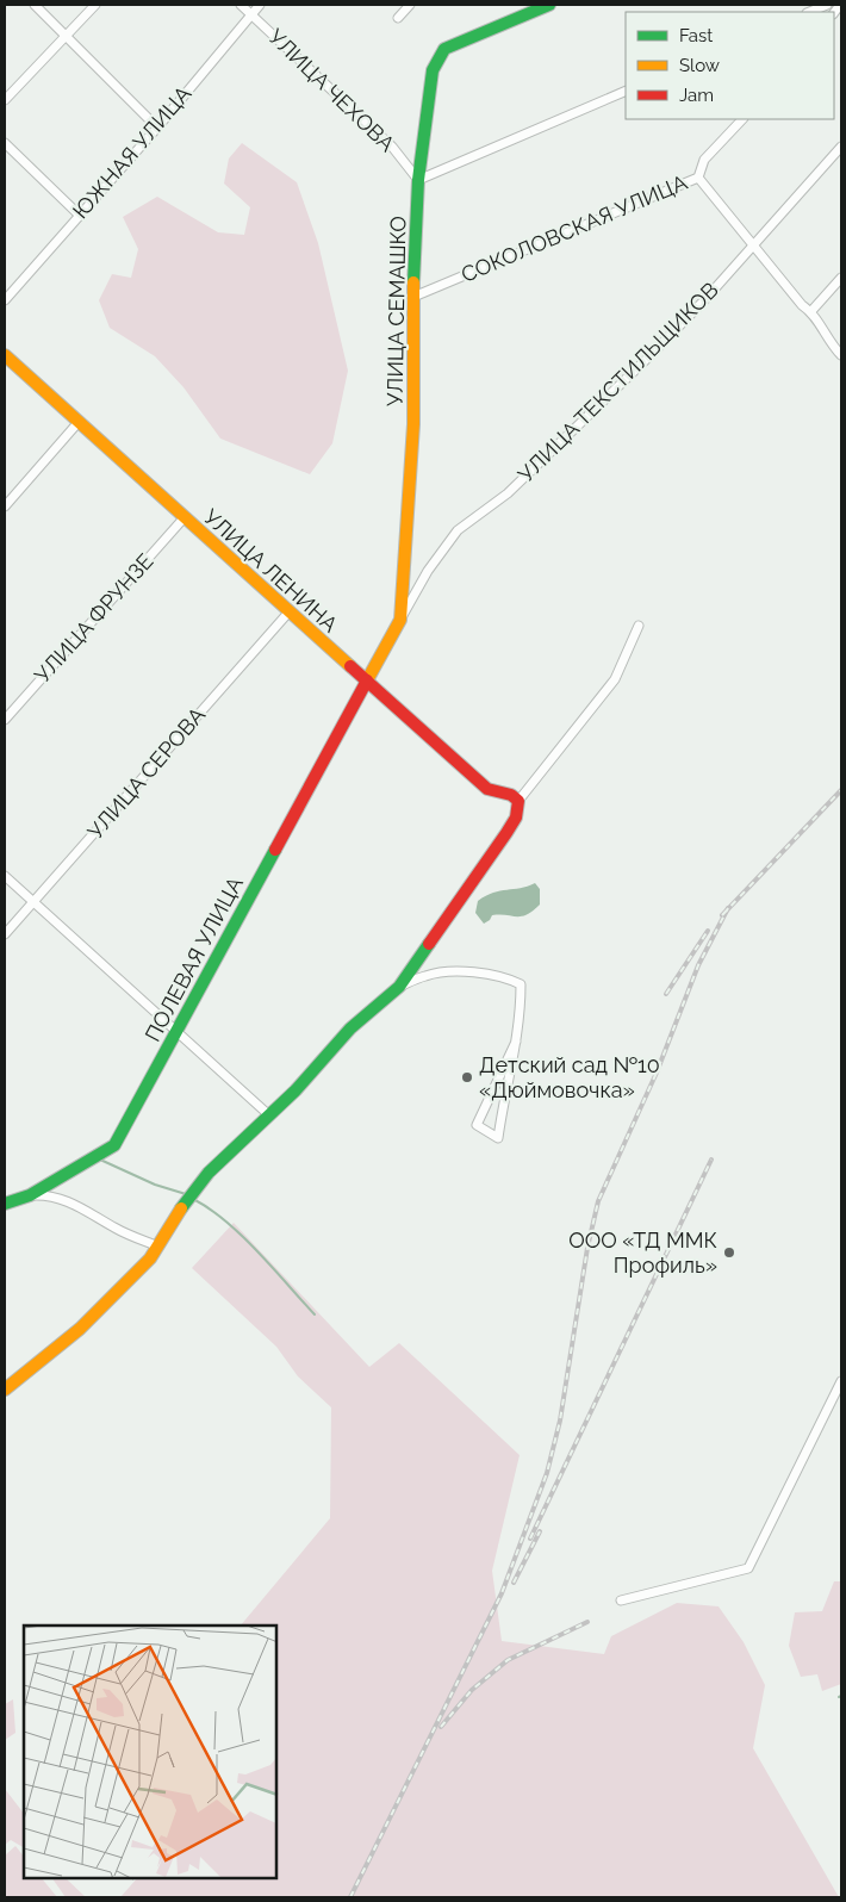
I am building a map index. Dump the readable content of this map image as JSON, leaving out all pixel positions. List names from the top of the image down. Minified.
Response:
{"streets":{"street":["УЛИЦА ЧЕХОВА","ЮЖНАЯ УЛИЦА","СОКОЛОВСКАЯ УЛИЦА","УЛИЦА СЕМАШКО","УЛИЦА ТЕКСТИЛЬЩИКОВ","УЛИЦА ЛЕНИНА","УЛИЦА ФРУНЗЕ","УЛИЦА СЕРОВА","ПОЛЕВАЯ УЛИЦА"]},"crossings":[["УЛИЦА ЧЕХОВА","ЮЖНАЯ УЛИЦА"],["УЛИЦА ЧЕХОВА","УЛИЦА СЕМАШКО"],["СОКОЛОВСКАЯ УЛИЦА","УЛИЦА СЕМАШКО"],["УЛИЦА СЕМАШКО","УЛИЦА ТЕКСТИЛЬЩИКОВ"],["УЛИЦА СЕМАШКО","УЛИЦА ЛЕНИНА"],["УЛИЦА СЕМАШКО","ПОЛЕВАЯ УЛИЦА"],["УЛИЦА ЛЕНИНА","УЛИЦА ФРУНЗЕ"],["УЛИЦА ЛЕНИНА","УЛИЦА СЕРОВА"],["УЛИЦА ЛЕНИНА","ПОЛЕВАЯ УЛИЦА"]],"places":["Детский сад №10 «Дюймовочка»","ООО «ТД ММК Профиль»"],"legend":["Fast","Slow","Jam"]}
